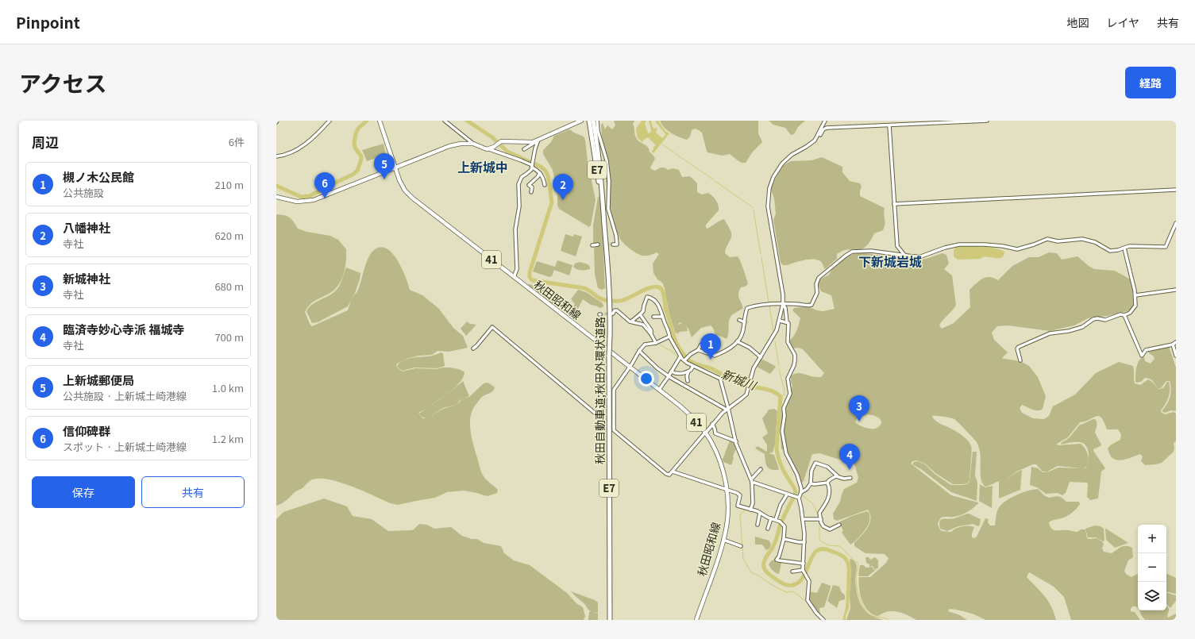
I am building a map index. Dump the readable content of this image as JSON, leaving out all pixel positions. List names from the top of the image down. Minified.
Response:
{"streets":{"highway":["E7","秋田自動車道;秋田外環状道路"],"main road":["41","秋田昭和線"]},"districts":["上新城中","下新城岩城"],"water":["新城川"],"page":{"header":"Pinpoint","nav":["地図","レイヤ","共有"],"title":"アクセス","buttons":["経路",["保存","共有"]],"heading":["周辺","6件"],"pins":["5","6","2","1","3","4"],"list":[{"mark":"1","name":"槻ノ木公民館","note":"公共施設","value":"210 m"},{"mark":"2","name":"八幡神社","note":"寺社","value":"620 m"},{"mark":"3","name":"新城神社","note":"寺社","value":"680 m"},{"mark":"4","name":"臨済寺妙心寺派 福城寺","note":"寺社","value":"700 m"},{"mark":"5","name":"上新城郵便局","note":"公共施設 · 上新城土崎港線","value":"1.0 km"},{"mark":"6","name":"信仰碑群","note":"スポット · 上新城土崎港線","value":"1.2 km"}],"map_buttons":["+","−"]}}
